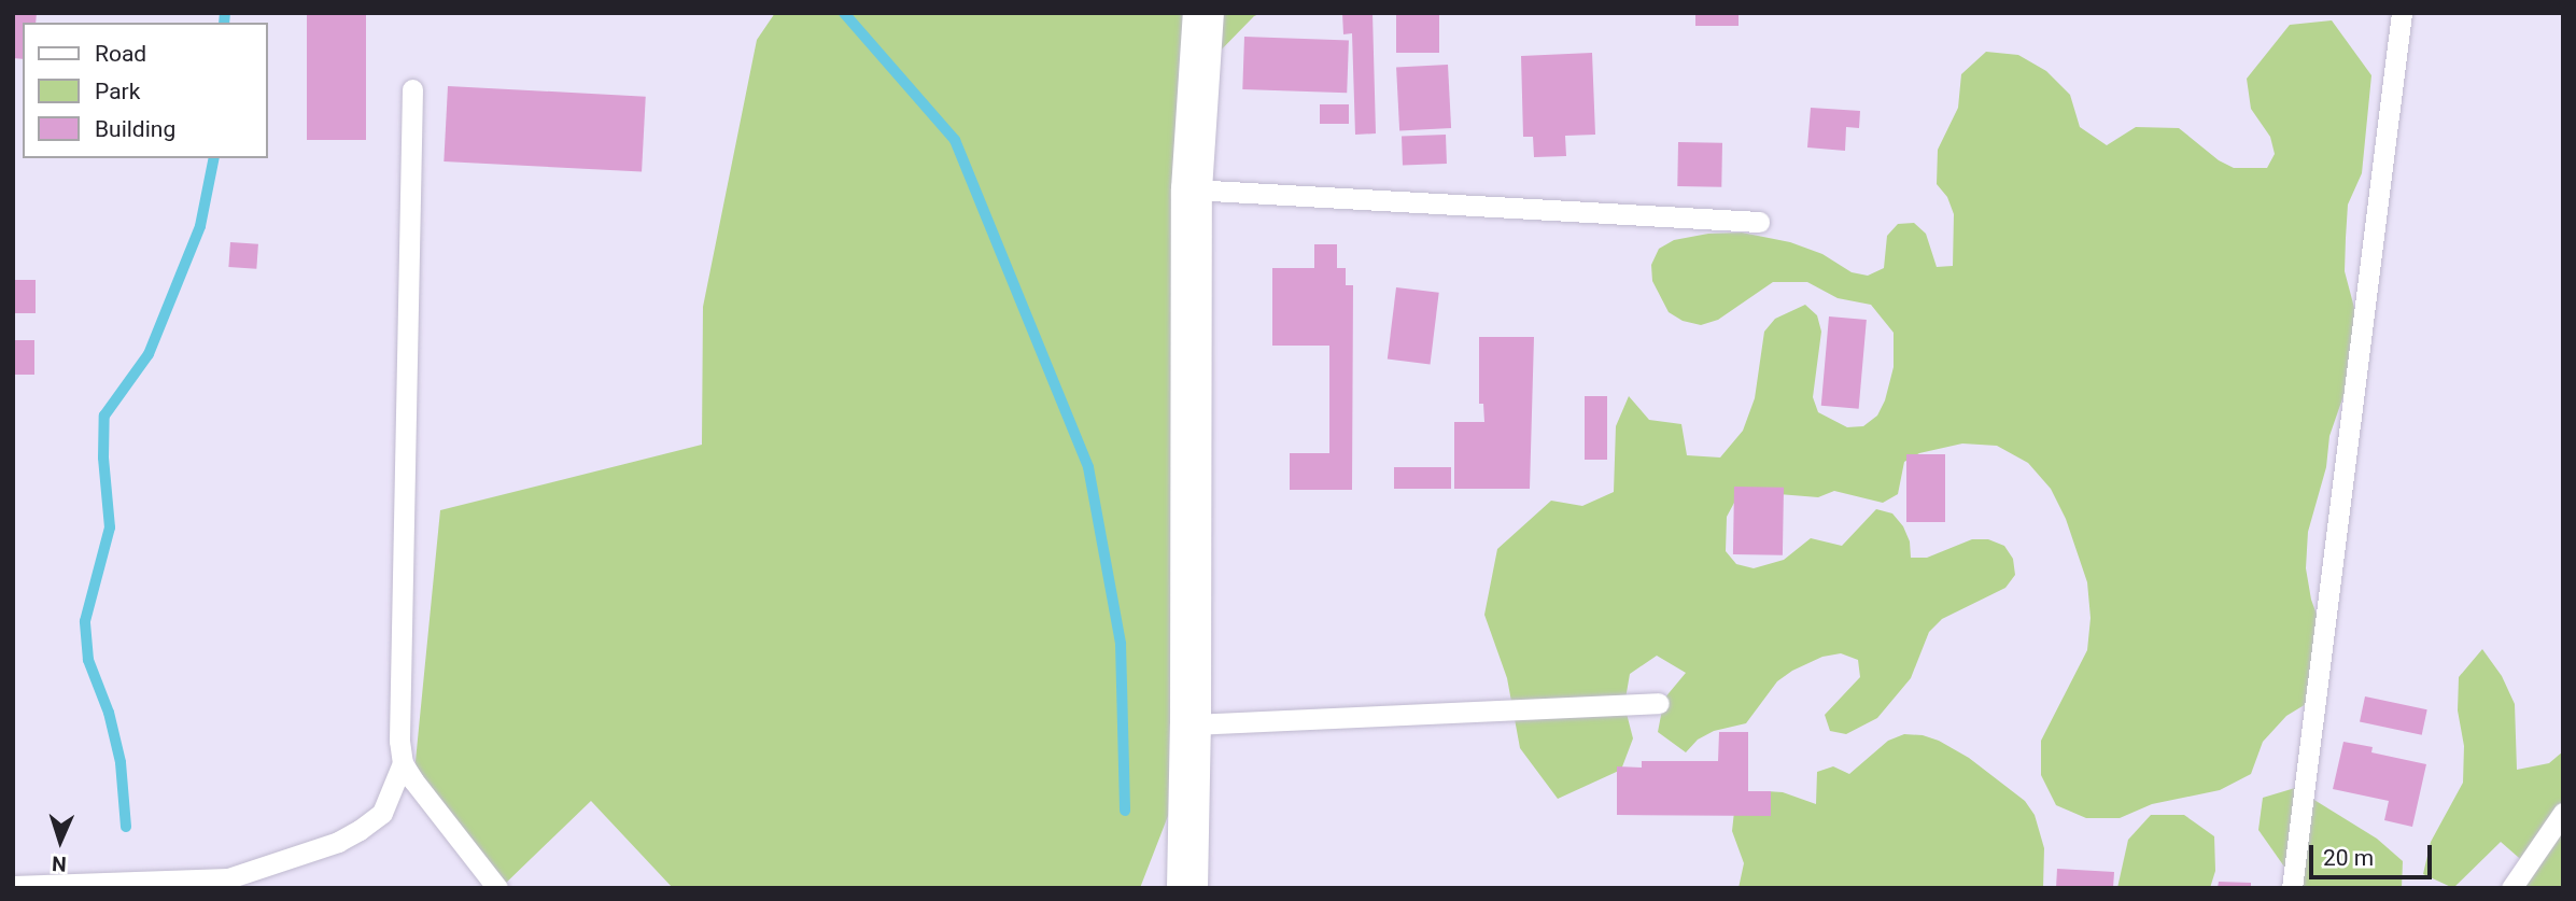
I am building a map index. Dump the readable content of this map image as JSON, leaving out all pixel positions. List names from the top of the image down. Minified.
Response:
{"legend":["Road","Park","Building"],"scale_bar":"20 m","north":"bottom"}
